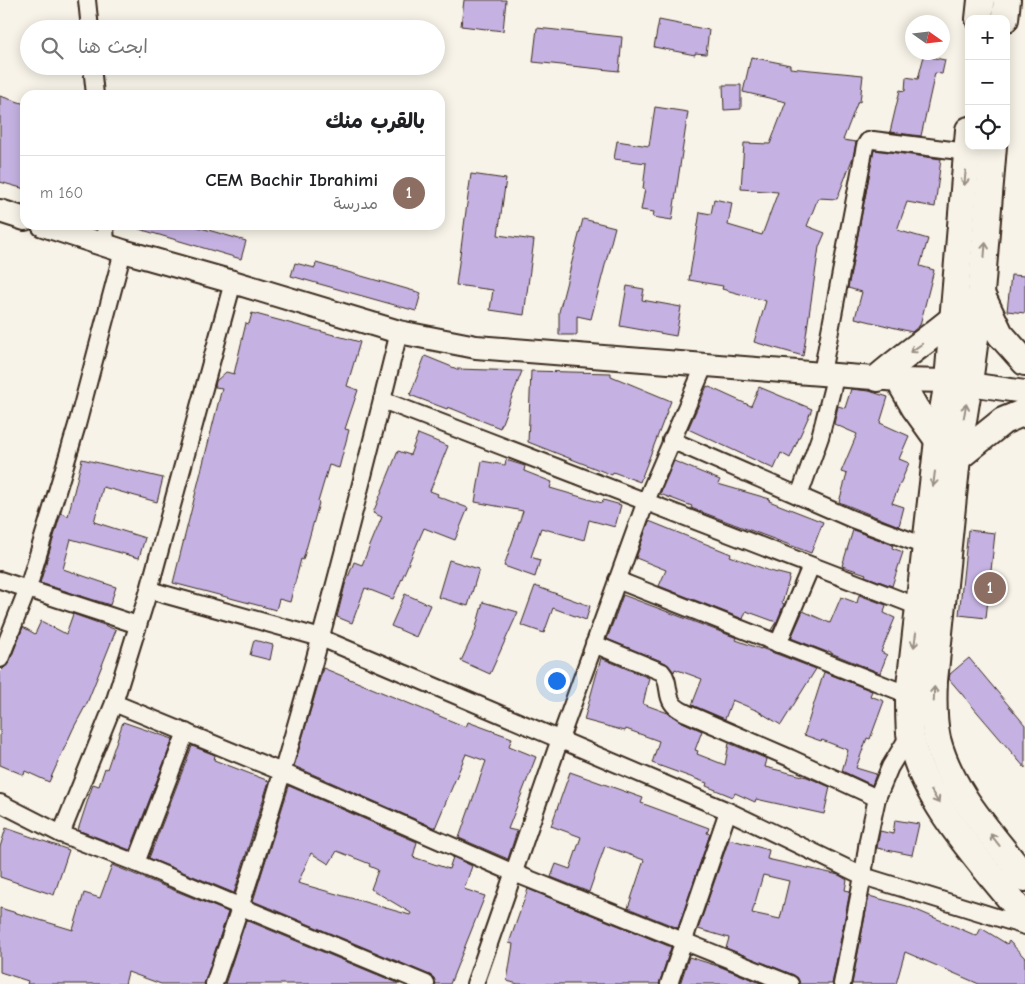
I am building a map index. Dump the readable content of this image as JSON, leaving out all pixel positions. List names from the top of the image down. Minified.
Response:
{"north":"right","page":{"map_buttons":["+","−"],"search":"ابحث هنا","heading":"بالقرب منك","list":[{"mark":"1","name":"CEM Bachir Ibrahimi","note":"مدرسة","value":"160 m"}],"pins":"1"}}
